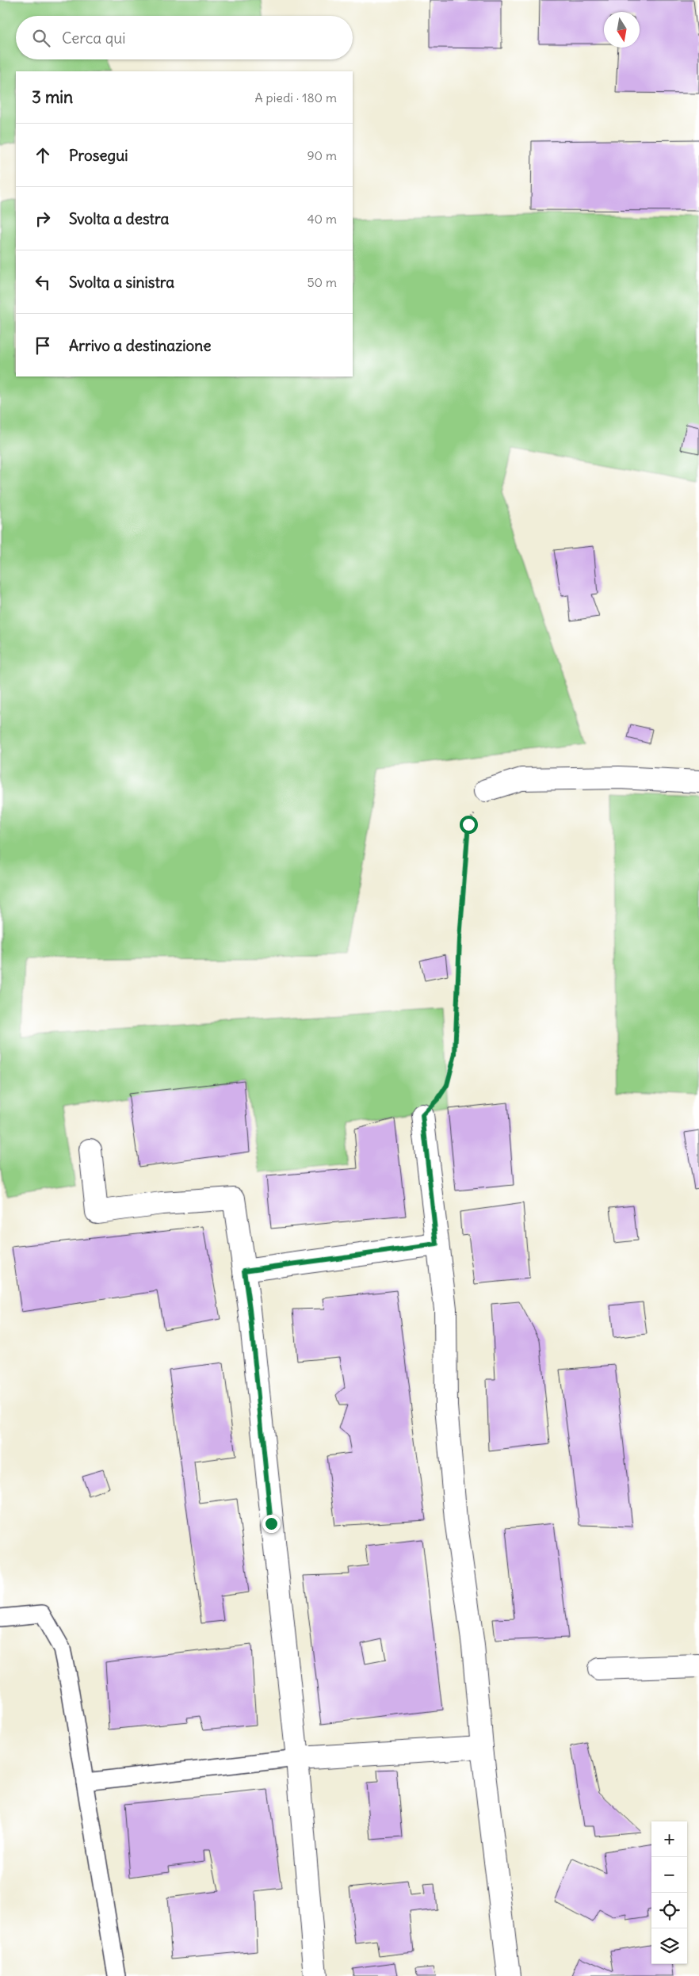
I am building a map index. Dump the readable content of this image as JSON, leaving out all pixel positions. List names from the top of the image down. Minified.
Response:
{"north":"bottom","page":{"search":"Cerca qui","heading":["3 min","A piedi · 180 m"],"list":[["Prosegui","90 m"],["Svolta a destra","40 m"],["Svolta a sinistra","50 m"],"Arrivo a destinazione"],"map_buttons":["+","−"]}}
